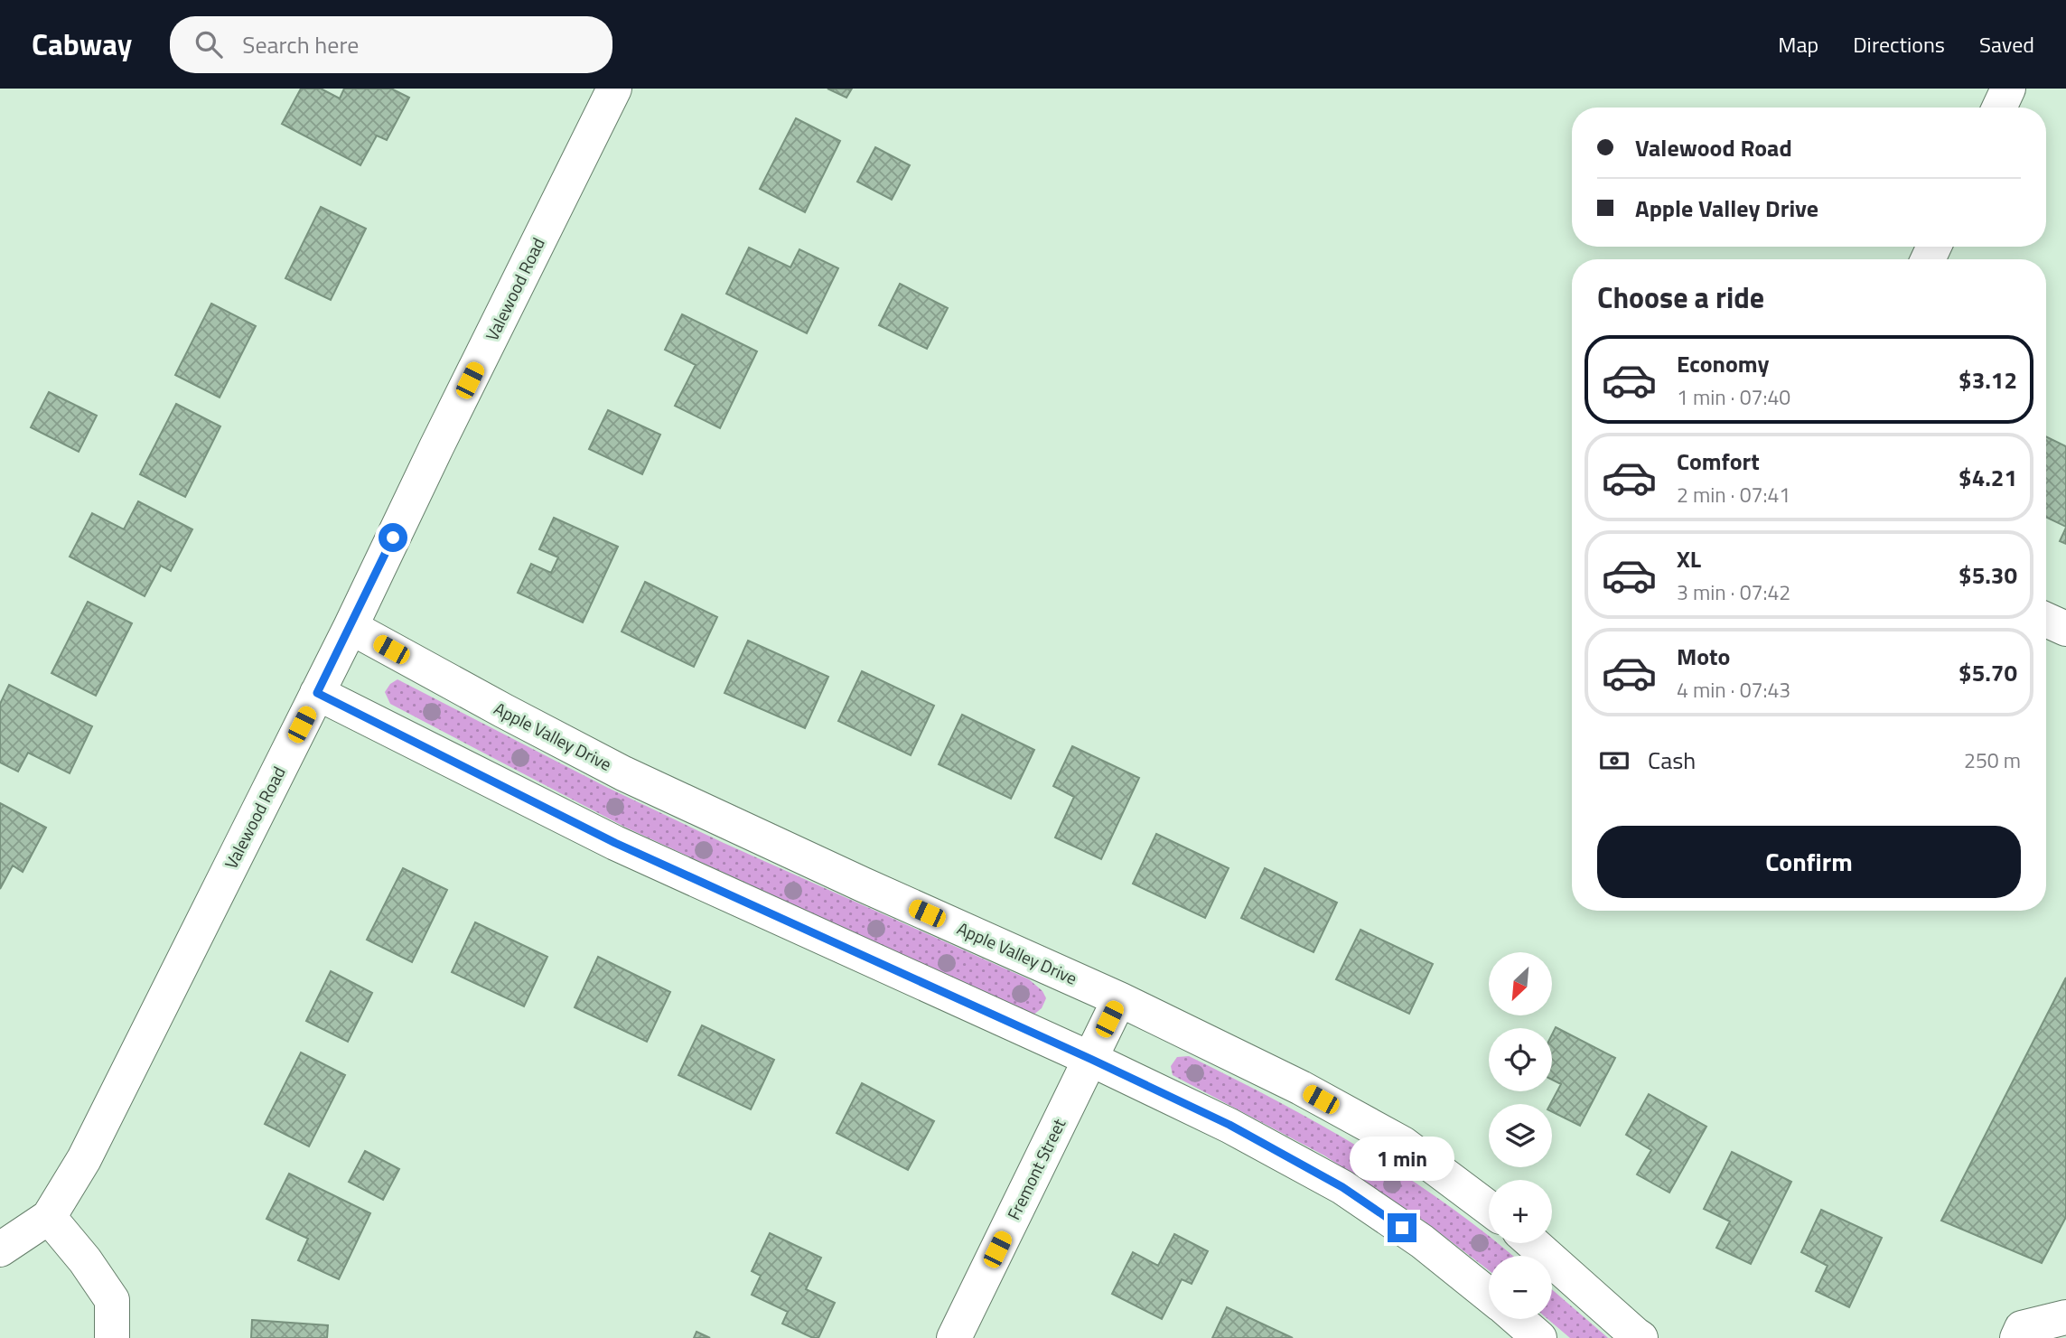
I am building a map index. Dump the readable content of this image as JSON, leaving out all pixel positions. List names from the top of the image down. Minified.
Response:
{"streets":{"street":["Valewood Road","Apple Valley Drive","Fremont Street"]},"crossings":[["Valewood Road","Apple Valley Drive"],["Apple Valley Drive","Fremont Street"]],"north":"bottom left","page":{"header":"Cabway","search":"Search here","nav":["Map","Directions","Saved"],"banner":["Valewood Road","Apple Valley Drive"],"heading":"Choose a ride","list":[{"name":"Economy","note":"1 min · 07:40","value":"$3.12"},{"name":"Comfort","note":"2 min · 07:41","value":"$4.21"},{"name":"XL","note":"3 min · 07:42","value":"$5.30"},{"name":"Moto","note":"4 min · 07:43","value":"$5.70"}],"pay":["Cash","250 m"],"buttons":"Confirm","map_buttons":["+","−"],"bubble":"1 min"}}
